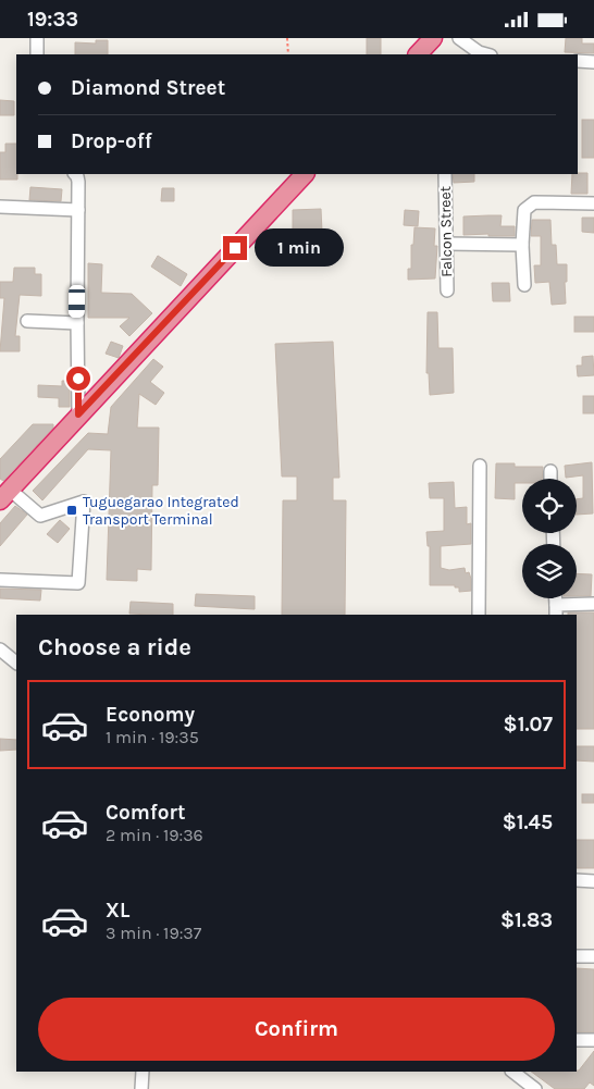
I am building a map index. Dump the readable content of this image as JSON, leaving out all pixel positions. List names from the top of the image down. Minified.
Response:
{"streets":{"street":["Falcon Street"]},"places":{"transit":["Tuguegarao Integrated Transport Terminal"]},"page":{"status":"19:33","banner":["Diamond Street","Drop-off"],"bubble":"1 min","heading":"Choose a ride","list":[{"name":"Economy","note":"1 min · 19:35","value":"$1.07"},{"name":"Comfort","note":"2 min · 19:36","value":"$1.45"},{"name":"XL","note":"3 min · 19:37","value":"$1.83"}],"buttons":"Confirm"}}
